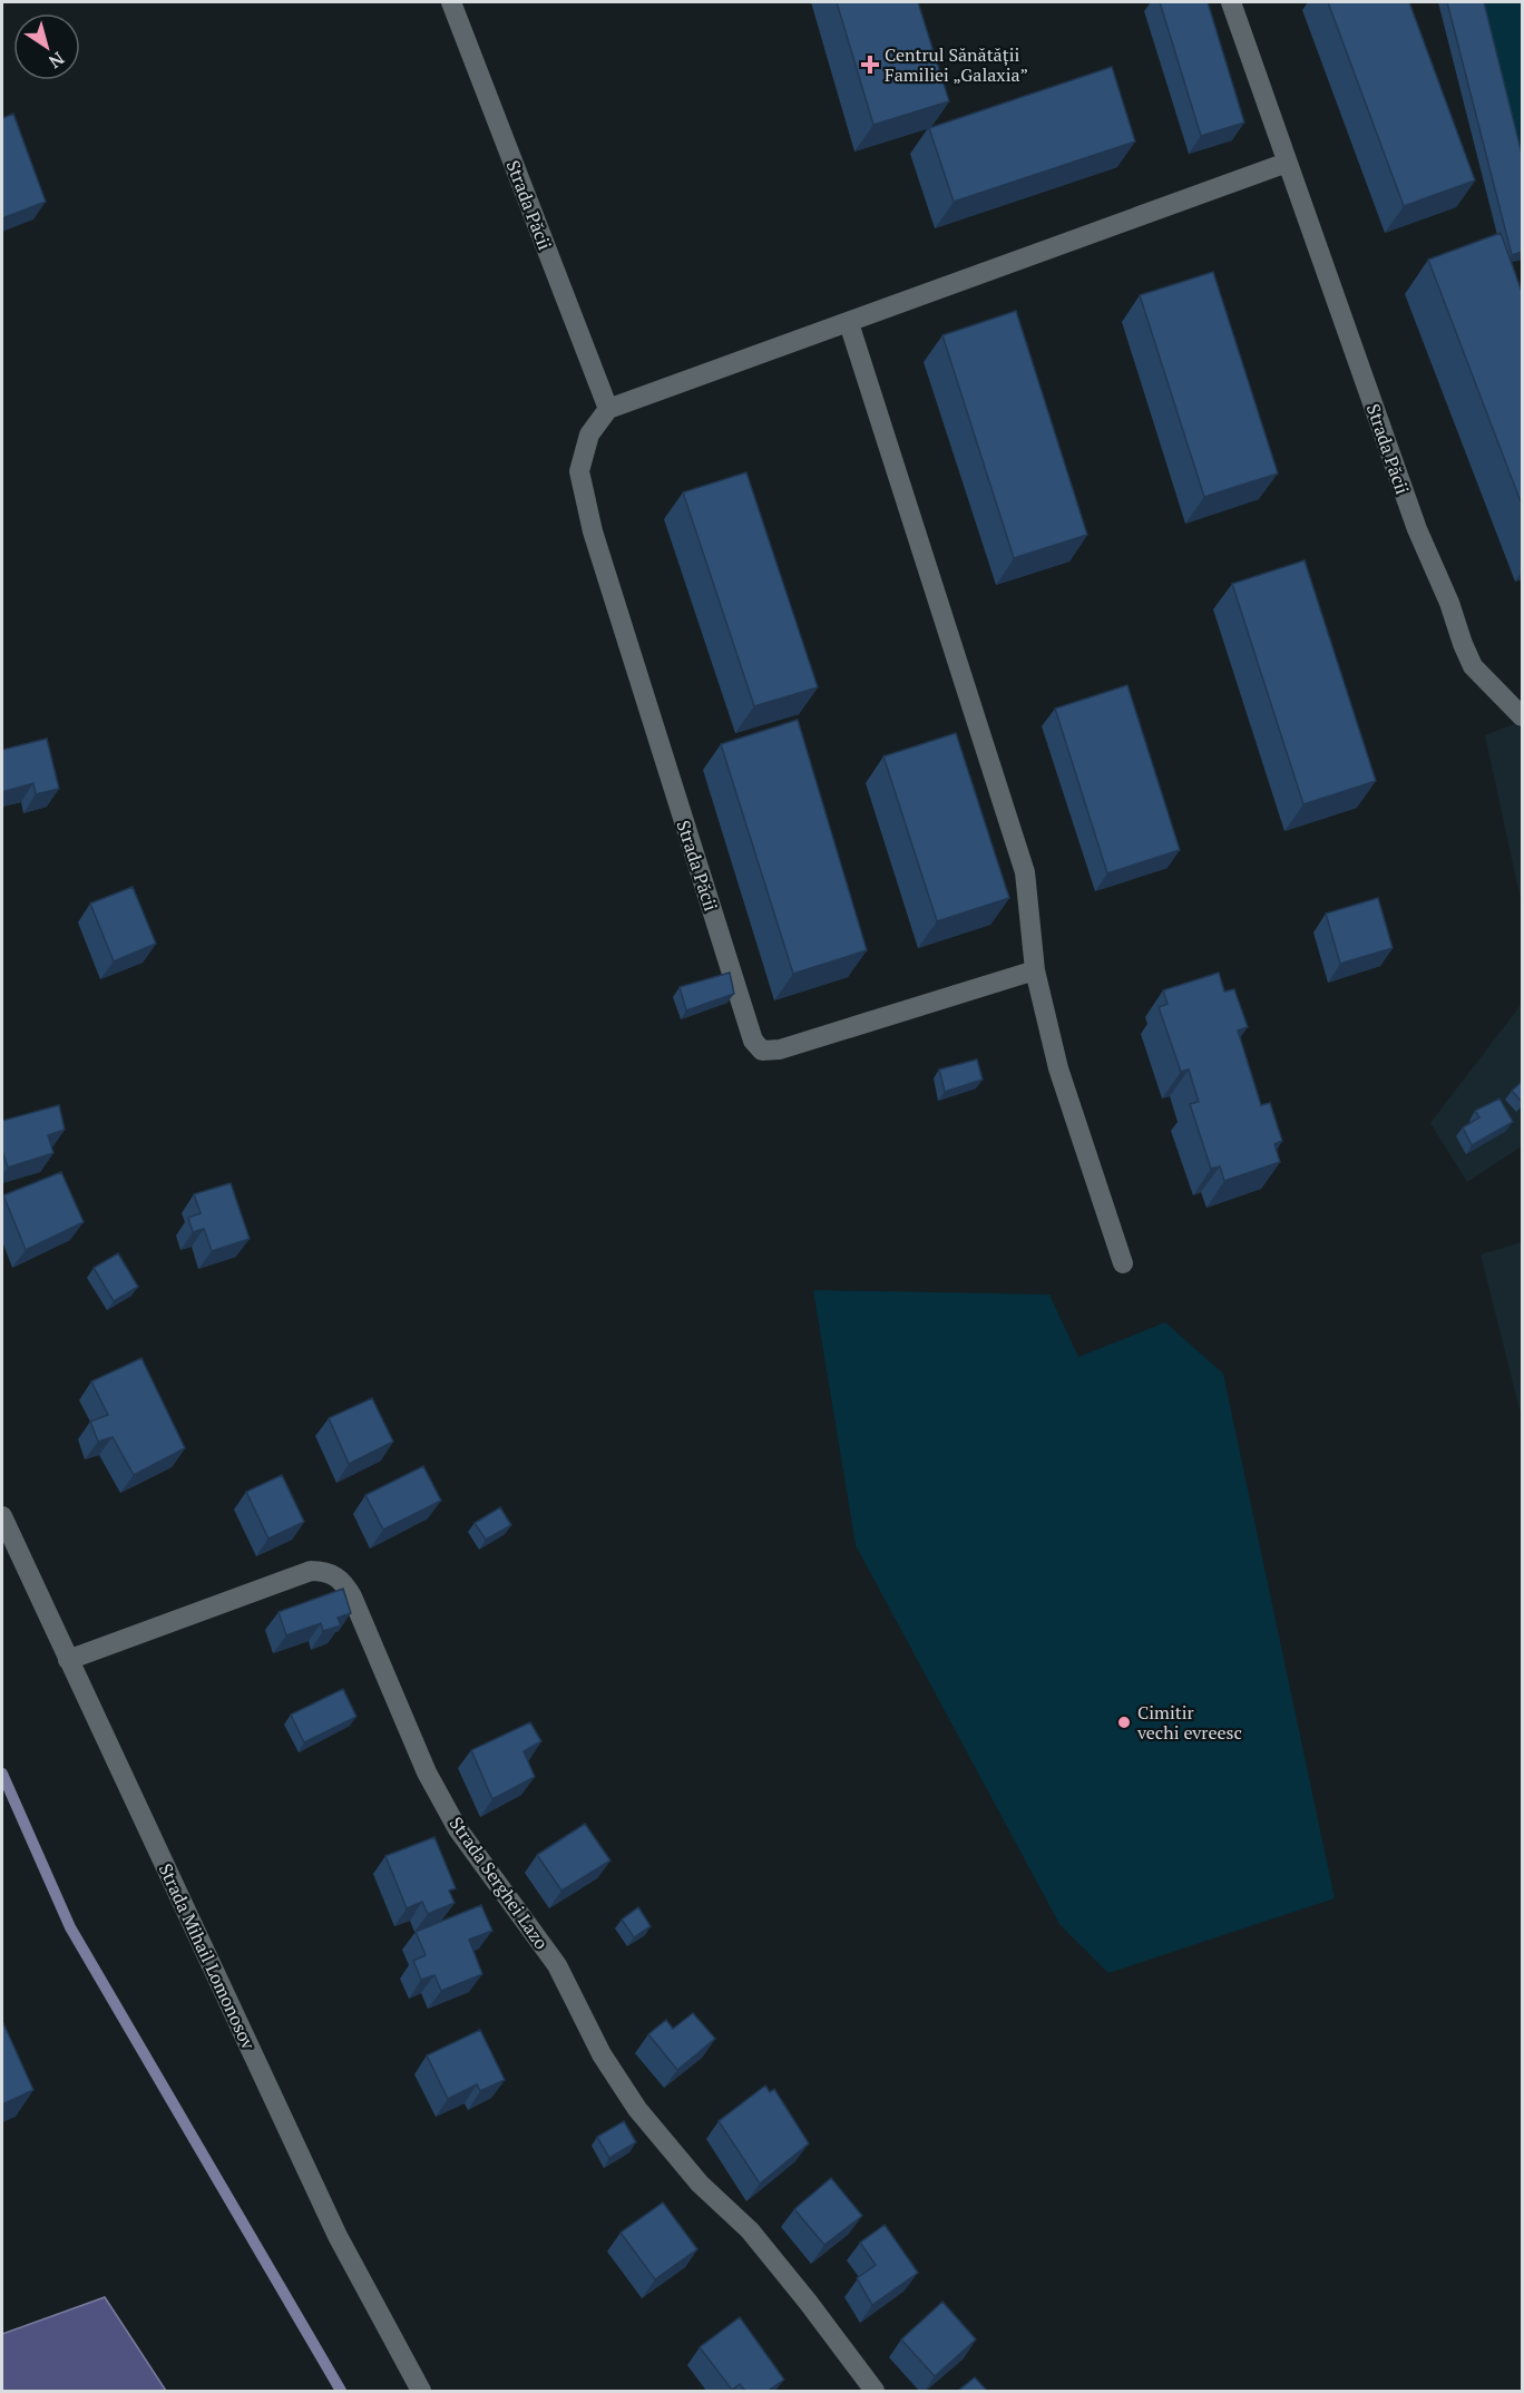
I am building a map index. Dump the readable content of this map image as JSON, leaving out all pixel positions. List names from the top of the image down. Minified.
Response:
{"streets":{"street":["Strada Păcii","Strada Serghei Lazo","Strada Mihail Lomonosov"]},"crossings":[["Strada Serghei Lazo","Strada Mihail Lomonosov"]],"places":{"health":["Centrul Sănătății Familiei „Galaxia”"],"other":["Cimitir vechi evreesc"]},"north":"bottom right"}
